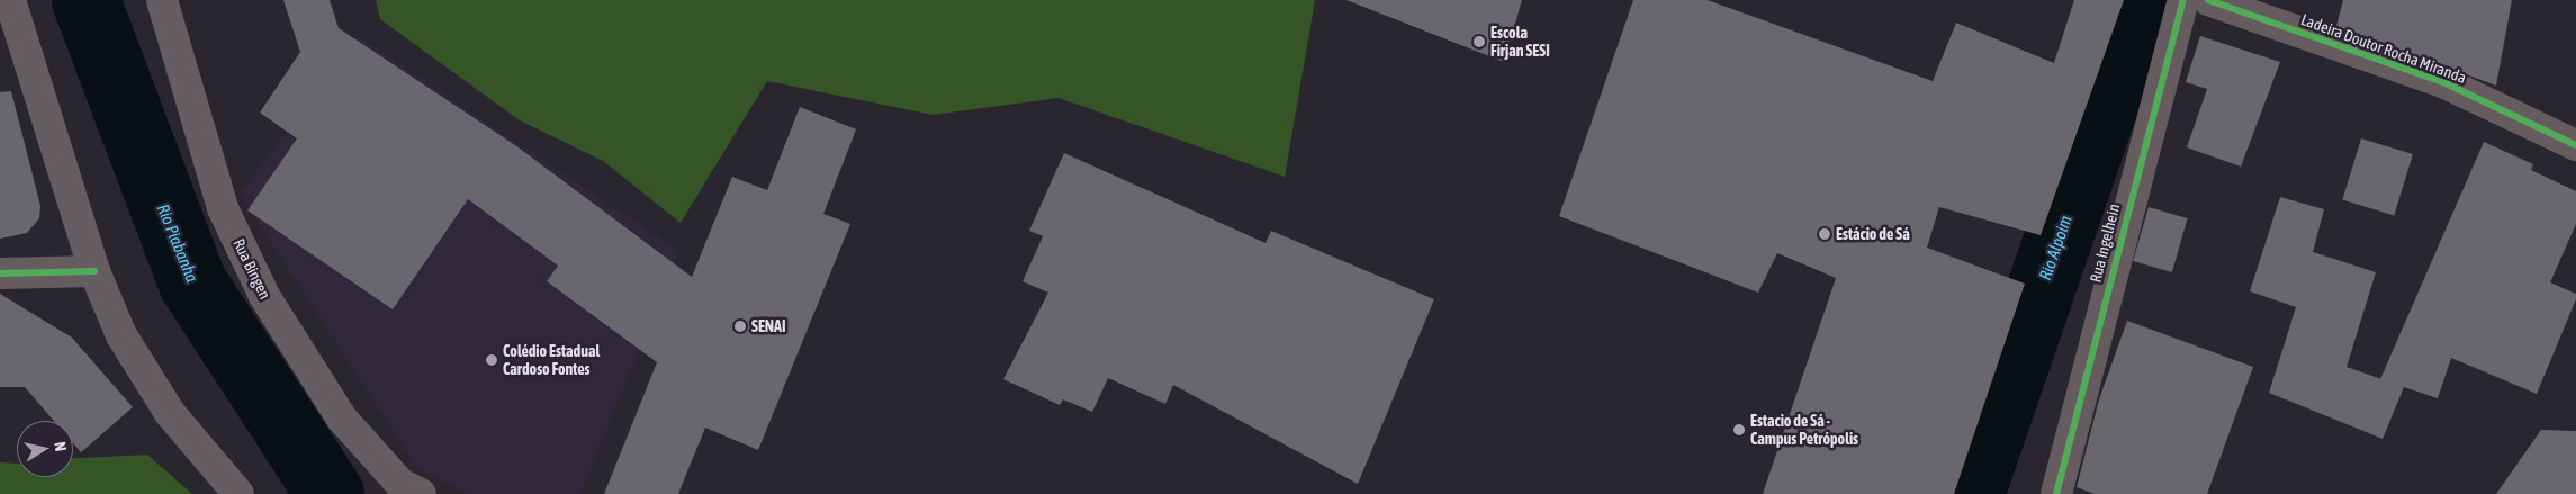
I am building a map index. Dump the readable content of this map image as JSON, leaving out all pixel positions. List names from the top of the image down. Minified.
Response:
{"streets":{"main road":["Rua Bingen"],"street":["Ladeira Doutor Rocha Miranda","Rua Ingelhein"]},"water":["Rio Piabanha","Rio Alpoim"],"places":["Escola Firjan SESI","Estácio de Sá","SENAI","Colédio Estadual Cardoso Fontes","Estacio de Sá - Campus Petrópolis"],"north":"right"}
